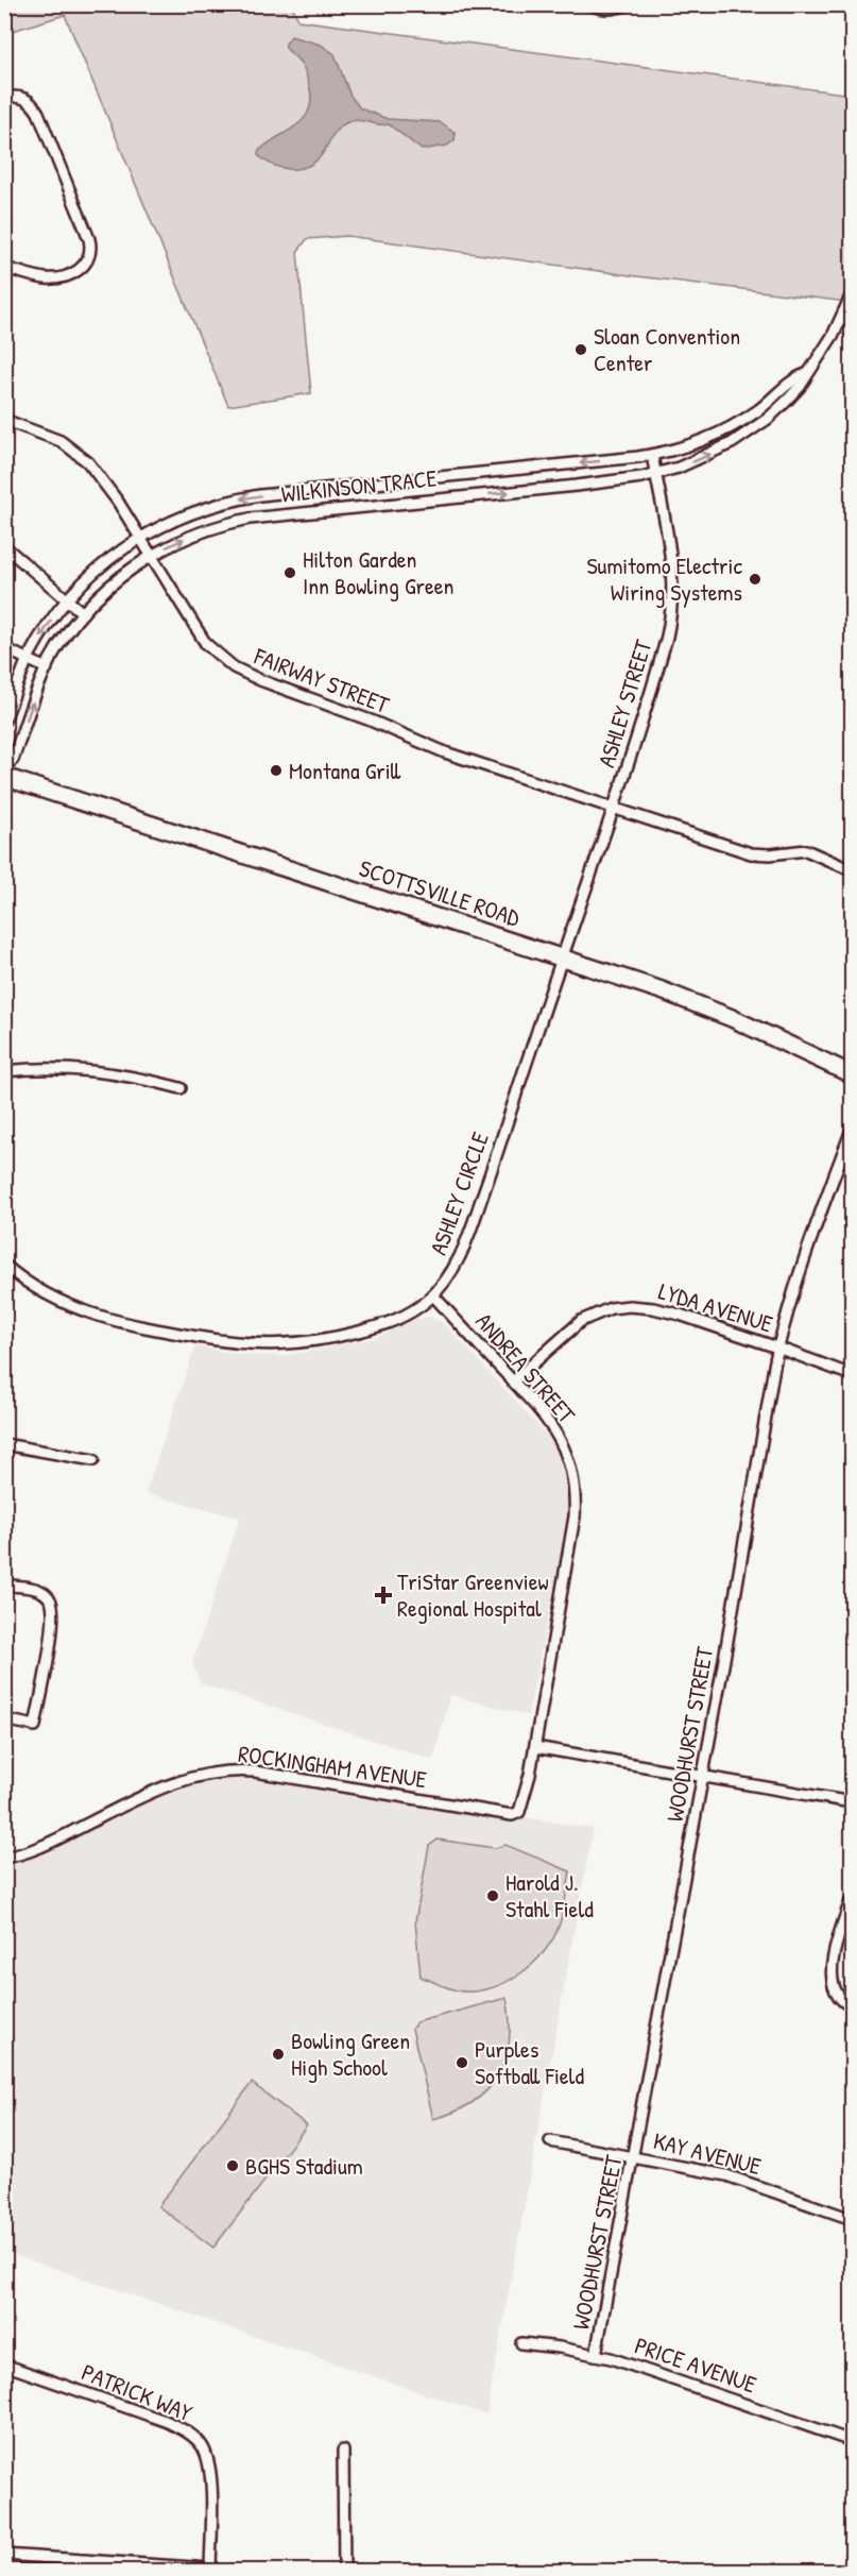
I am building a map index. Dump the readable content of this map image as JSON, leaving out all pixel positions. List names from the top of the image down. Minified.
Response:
{"streets":{"main road":["SCOTTSVILLE ROAD"],"street":["WILKINSON TRACE","FAIRWAY STREET","ASHLEY STREET","ASHLEY CIRCLE","LYDA AVENUE","ANDREA STREET","WOODHURST STREET","ROCKINGHAM AVENUE","KAY AVENUE","PRICE AVENUE","PATRICK WAY"]},"crossings":[["WILKINSON TRACE","FAIRWAY STREET"],["WILKINSON TRACE","ASHLEY STREET"],["FAIRWAY STREET","ASHLEY STREET"],["ASHLEY STREET","SCOTTSVILLE ROAD"],["ASHLEY STREET","ASHLEY CIRCLE"],["SCOTTSVILLE ROAD","ASHLEY CIRCLE"],["ASHLEY CIRCLE","ANDREA STREET"],["LYDA AVENUE","ANDREA STREET"],["LYDA AVENUE","WOODHURST STREET"],["ANDREA STREET","ROCKINGHAM AVENUE"],["WOODHURST STREET","KAY AVENUE"],["WOODHURST STREET","PRICE AVENUE"]],"places":{"other":["Sloan Convention Center","Hilton Garden Inn Bowling Green","Sumitomo Electric Wiring Systems","Montana Grill","Harold J. Stahl Field","Bowling Green High School","Purples Softball Field","BGHS Stadium"],"health":["TriStar Greenview Regional Hospital"]}}
